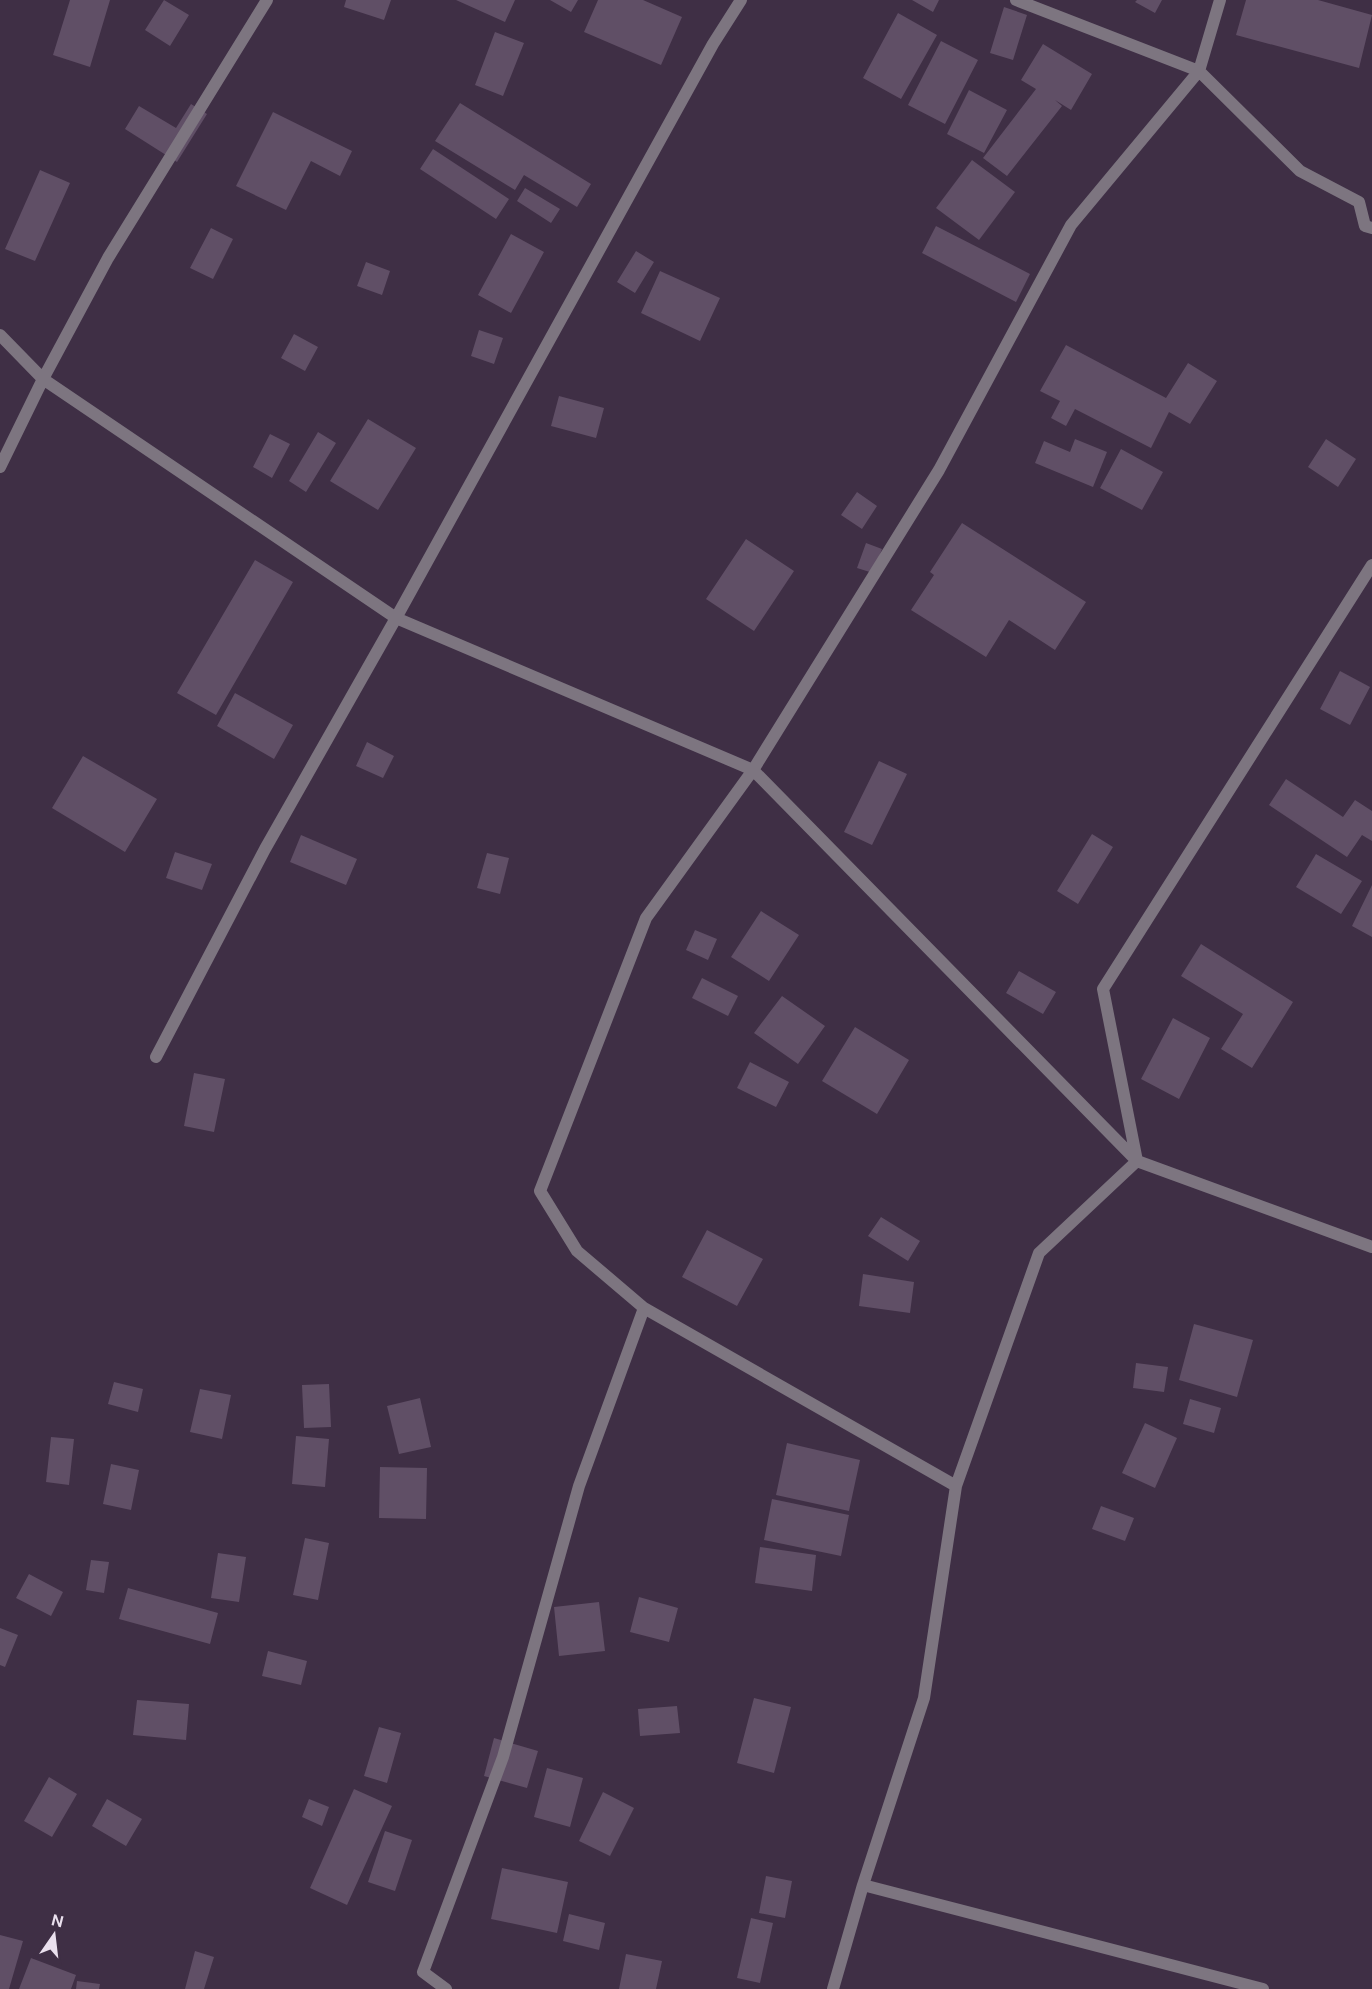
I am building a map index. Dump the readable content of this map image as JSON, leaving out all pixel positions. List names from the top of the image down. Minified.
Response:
{"north":"top"}
